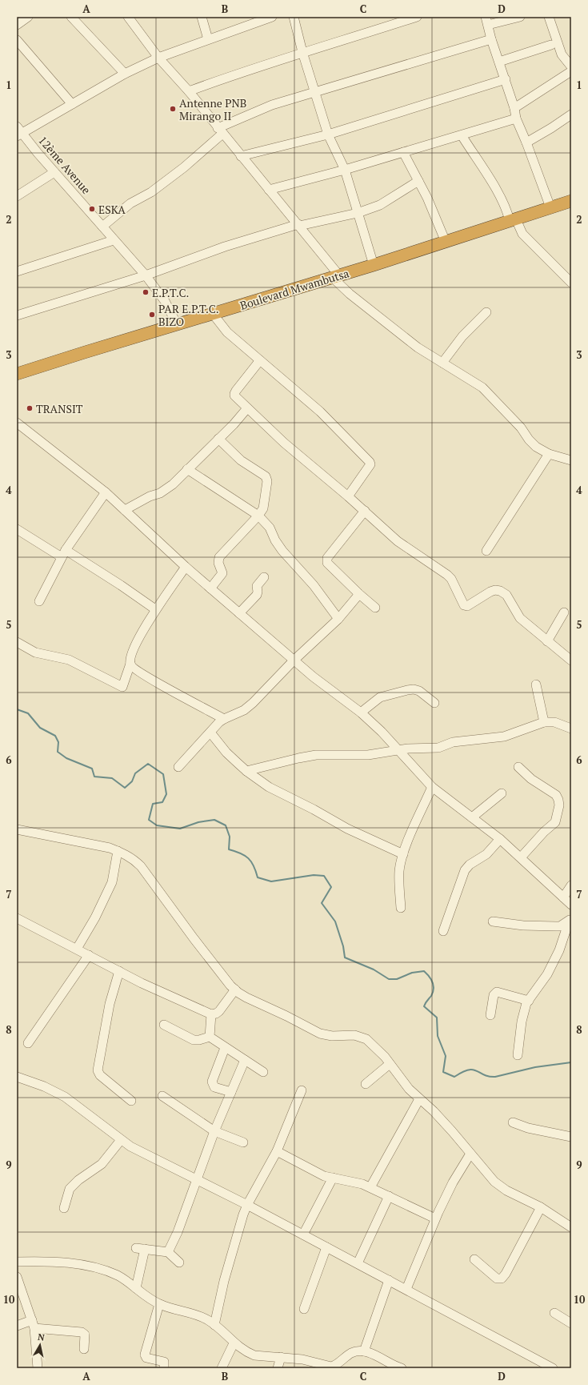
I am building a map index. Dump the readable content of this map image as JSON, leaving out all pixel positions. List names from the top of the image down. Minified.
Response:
{"streets":{"highway":["Boulevard Mwambutsa"],"street":["12ème Avenue"]},"crossings":[["12ème Avenue","Boulevard Mwambutsa"]],"places":["Antenne PNB Mirango II","ESKA","E.P.T.C.","PAR E.P.T.C. BIZO","TRANSIT"],"north":"top","grid":{"columns":["A","B","C","D"],"rows":["1","2","3","4","5","6","7","8","9","10"]}}
